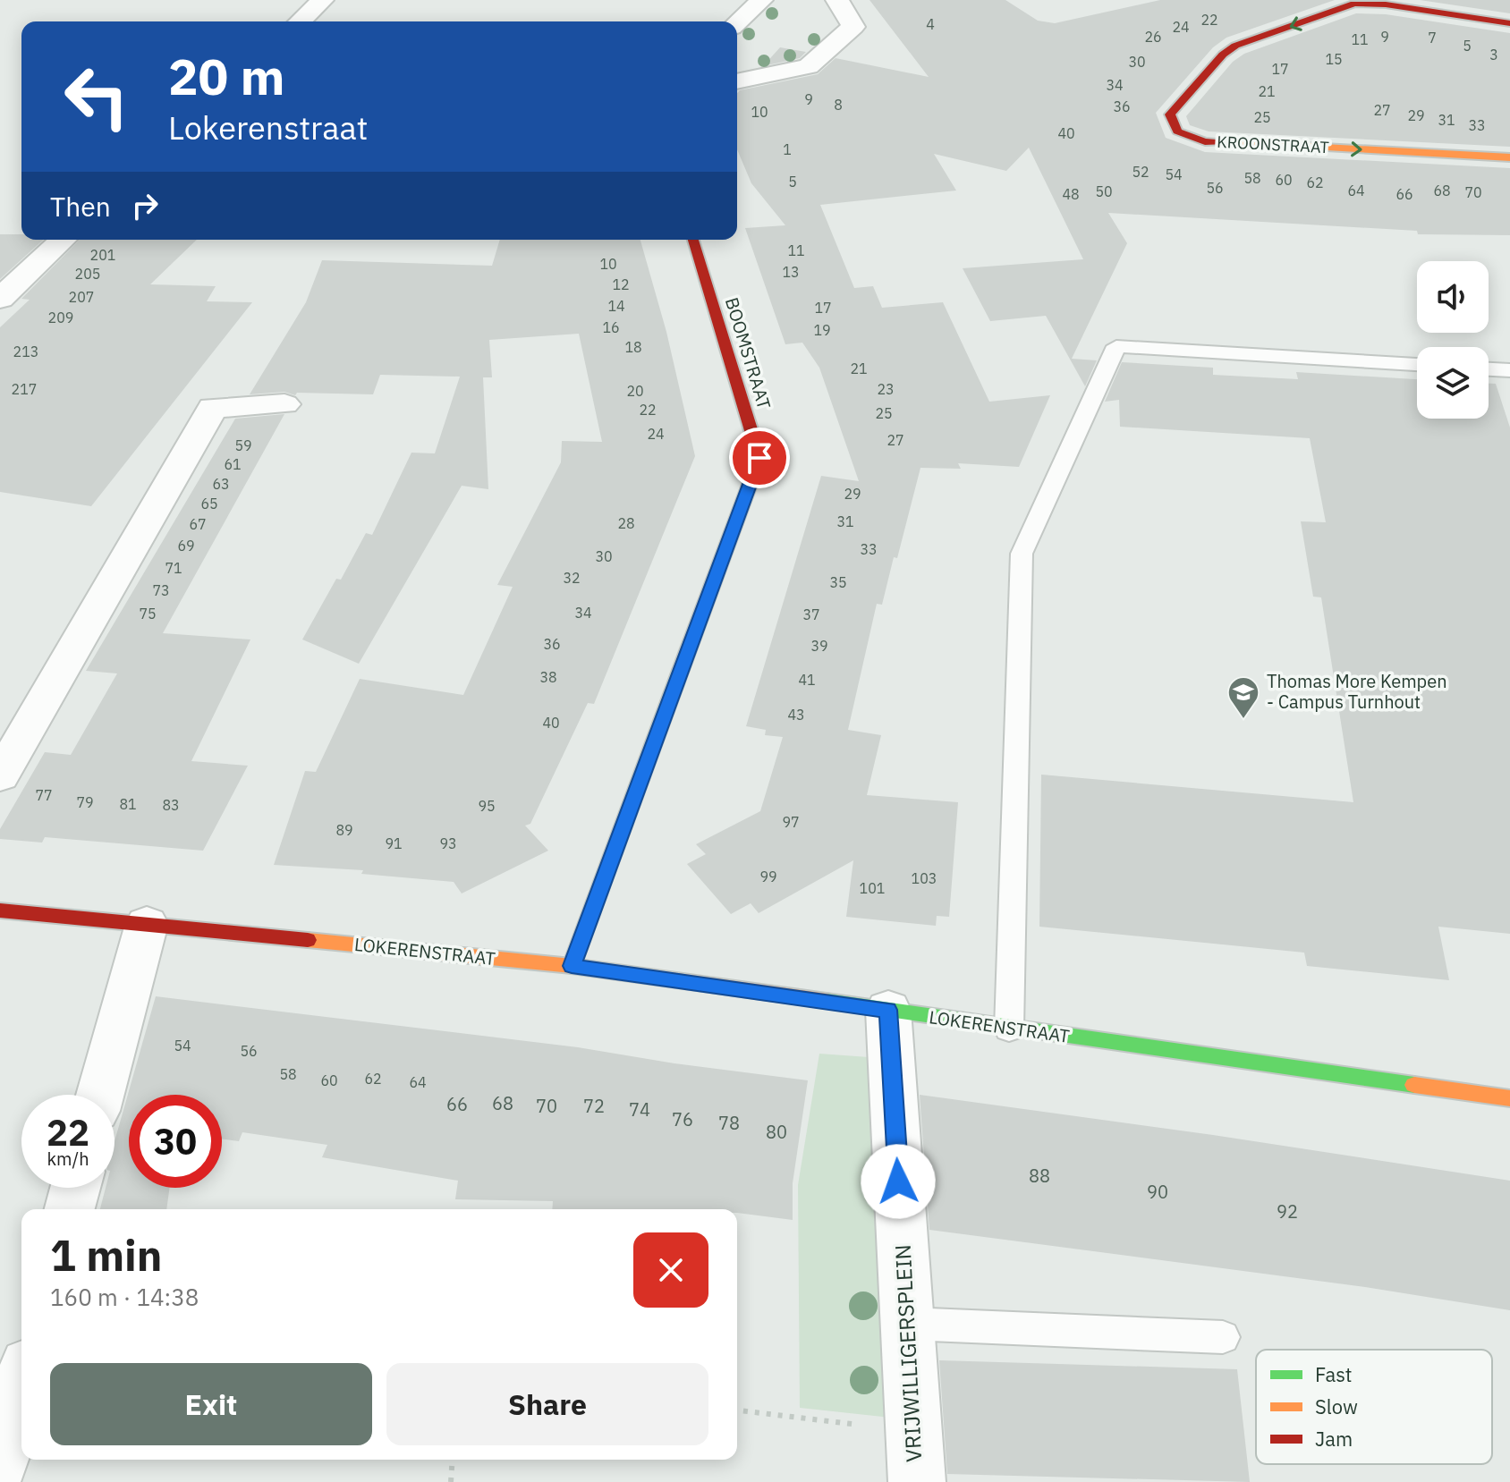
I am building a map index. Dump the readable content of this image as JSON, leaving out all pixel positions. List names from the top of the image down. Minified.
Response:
{"streets":{"street":["KROONSTRAAT","BOOMSTRAAT","LOKERENSTRAAT","VRIJWILLIGERSPLEIN"]},"crossings":[["BOOMSTRAAT","LOKERENSTRAAT"],["LOKERENSTRAAT","VRIJWILLIGERSPLEIN"]],"places":{"school or university":["Thomas More Kempen - Campus Turnhout"]},"house_numbers":["22","4","24","26","9","7","11","5","3","15","30","17","34","21","9","8","36","27","10","29","25","31","33","40","1","52","54","58","60","5","62","56","64","68","50","70","48","66","11","201","10","13","205","12","207","14","17","209","16","19","18","213","21","217","23","20","22","25","24","27","59","61","63","29","65","31","28","67","69","33","30","71","32","35","73","34","75","37","36","39","38","41","43","40","77","79","81","83","95","97","89","91","93","99","103","101","54","56","58","62","60","64","68","66","70","72","74","76","78","80","88","90","92"],"legend":["Fast","Slow","Jam"],"page":{"turn":["20 m","Lokerenstraat"],"then":"Then","speed":"22 km/h","limit":"30","heading":["1 min","160 m · 14:38"],"buttons":["Exit","Share"]}}
